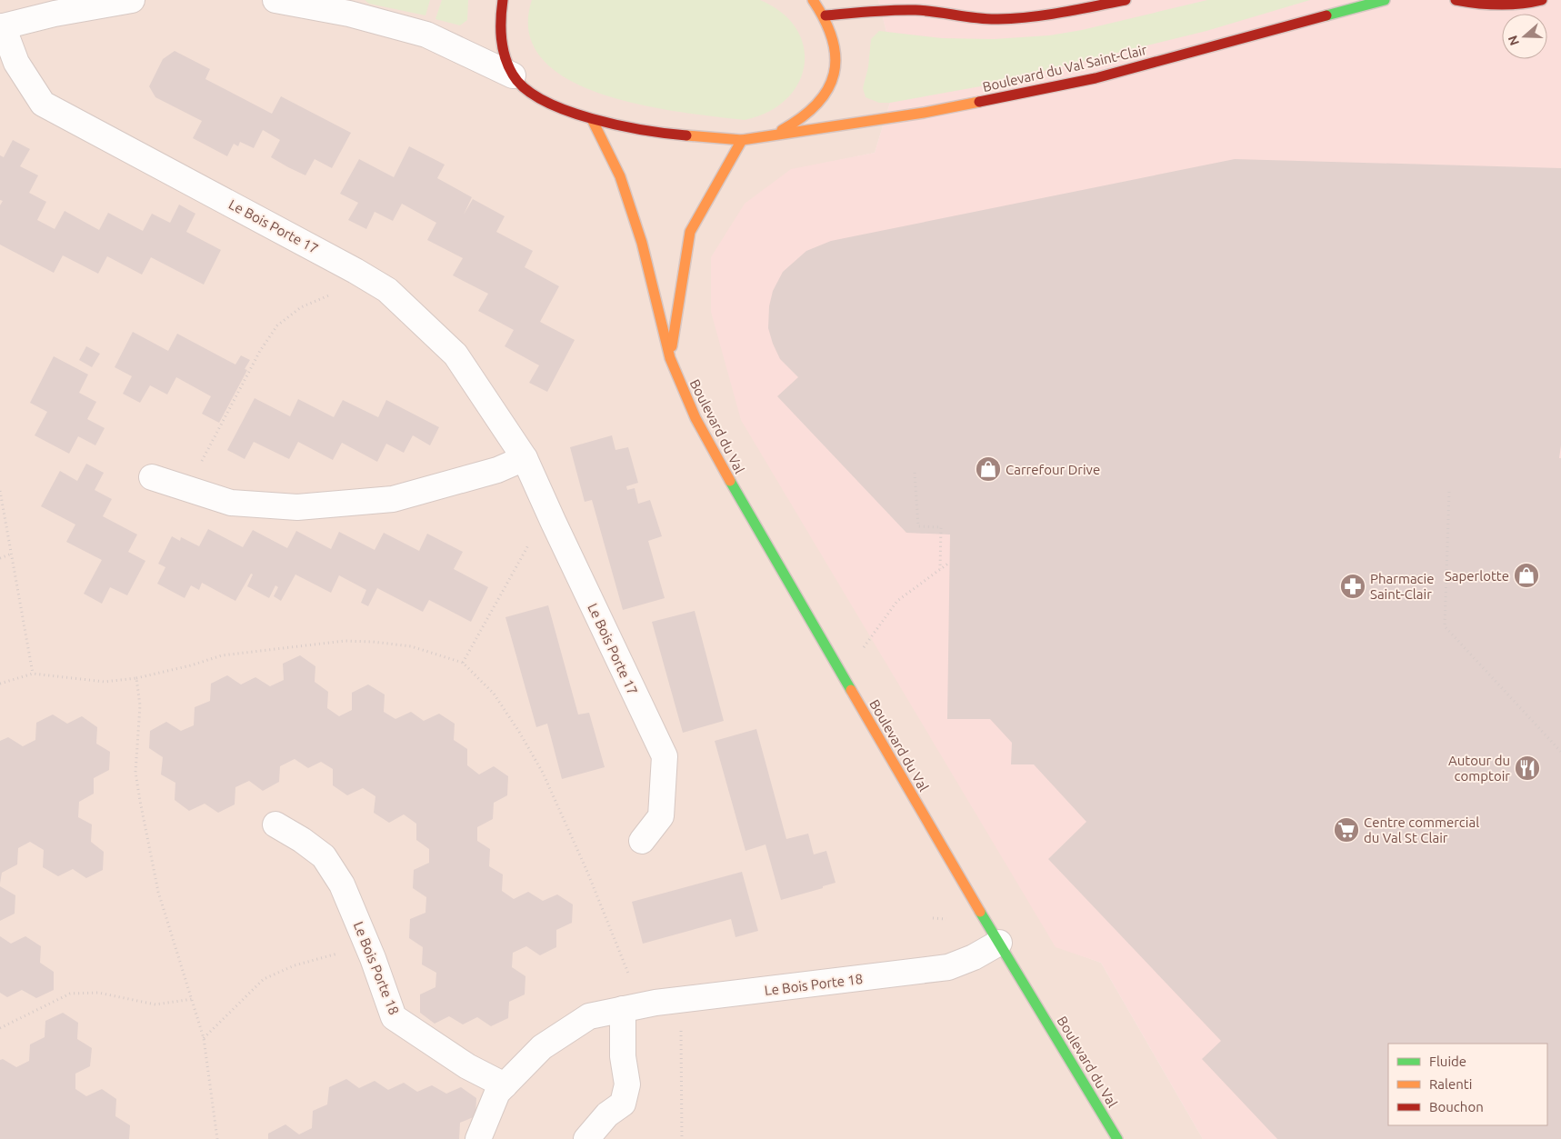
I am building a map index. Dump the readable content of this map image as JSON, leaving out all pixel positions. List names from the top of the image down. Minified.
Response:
{"streets":{"street":["Boulevard du Val Saint-Clair","Le Bois Porte 17","Boulevard du Val","Le Bois Porte 18"]},"crossings":[["Boulevard du Val Saint-Clair","Boulevard du Val"],["Boulevard du Val","Le Bois Porte 18"]],"places":{"shop":["Carrefour Drive","Saperlotte"],"pharmacy":["Pharmacie Saint-Clair"],"restaurant":["Autour du comptoir"],"supermarket":["Centre commercial du Val St Clair"]},"legend":["Fluide","Ralenti","Bouchon"],"north":"left"}
